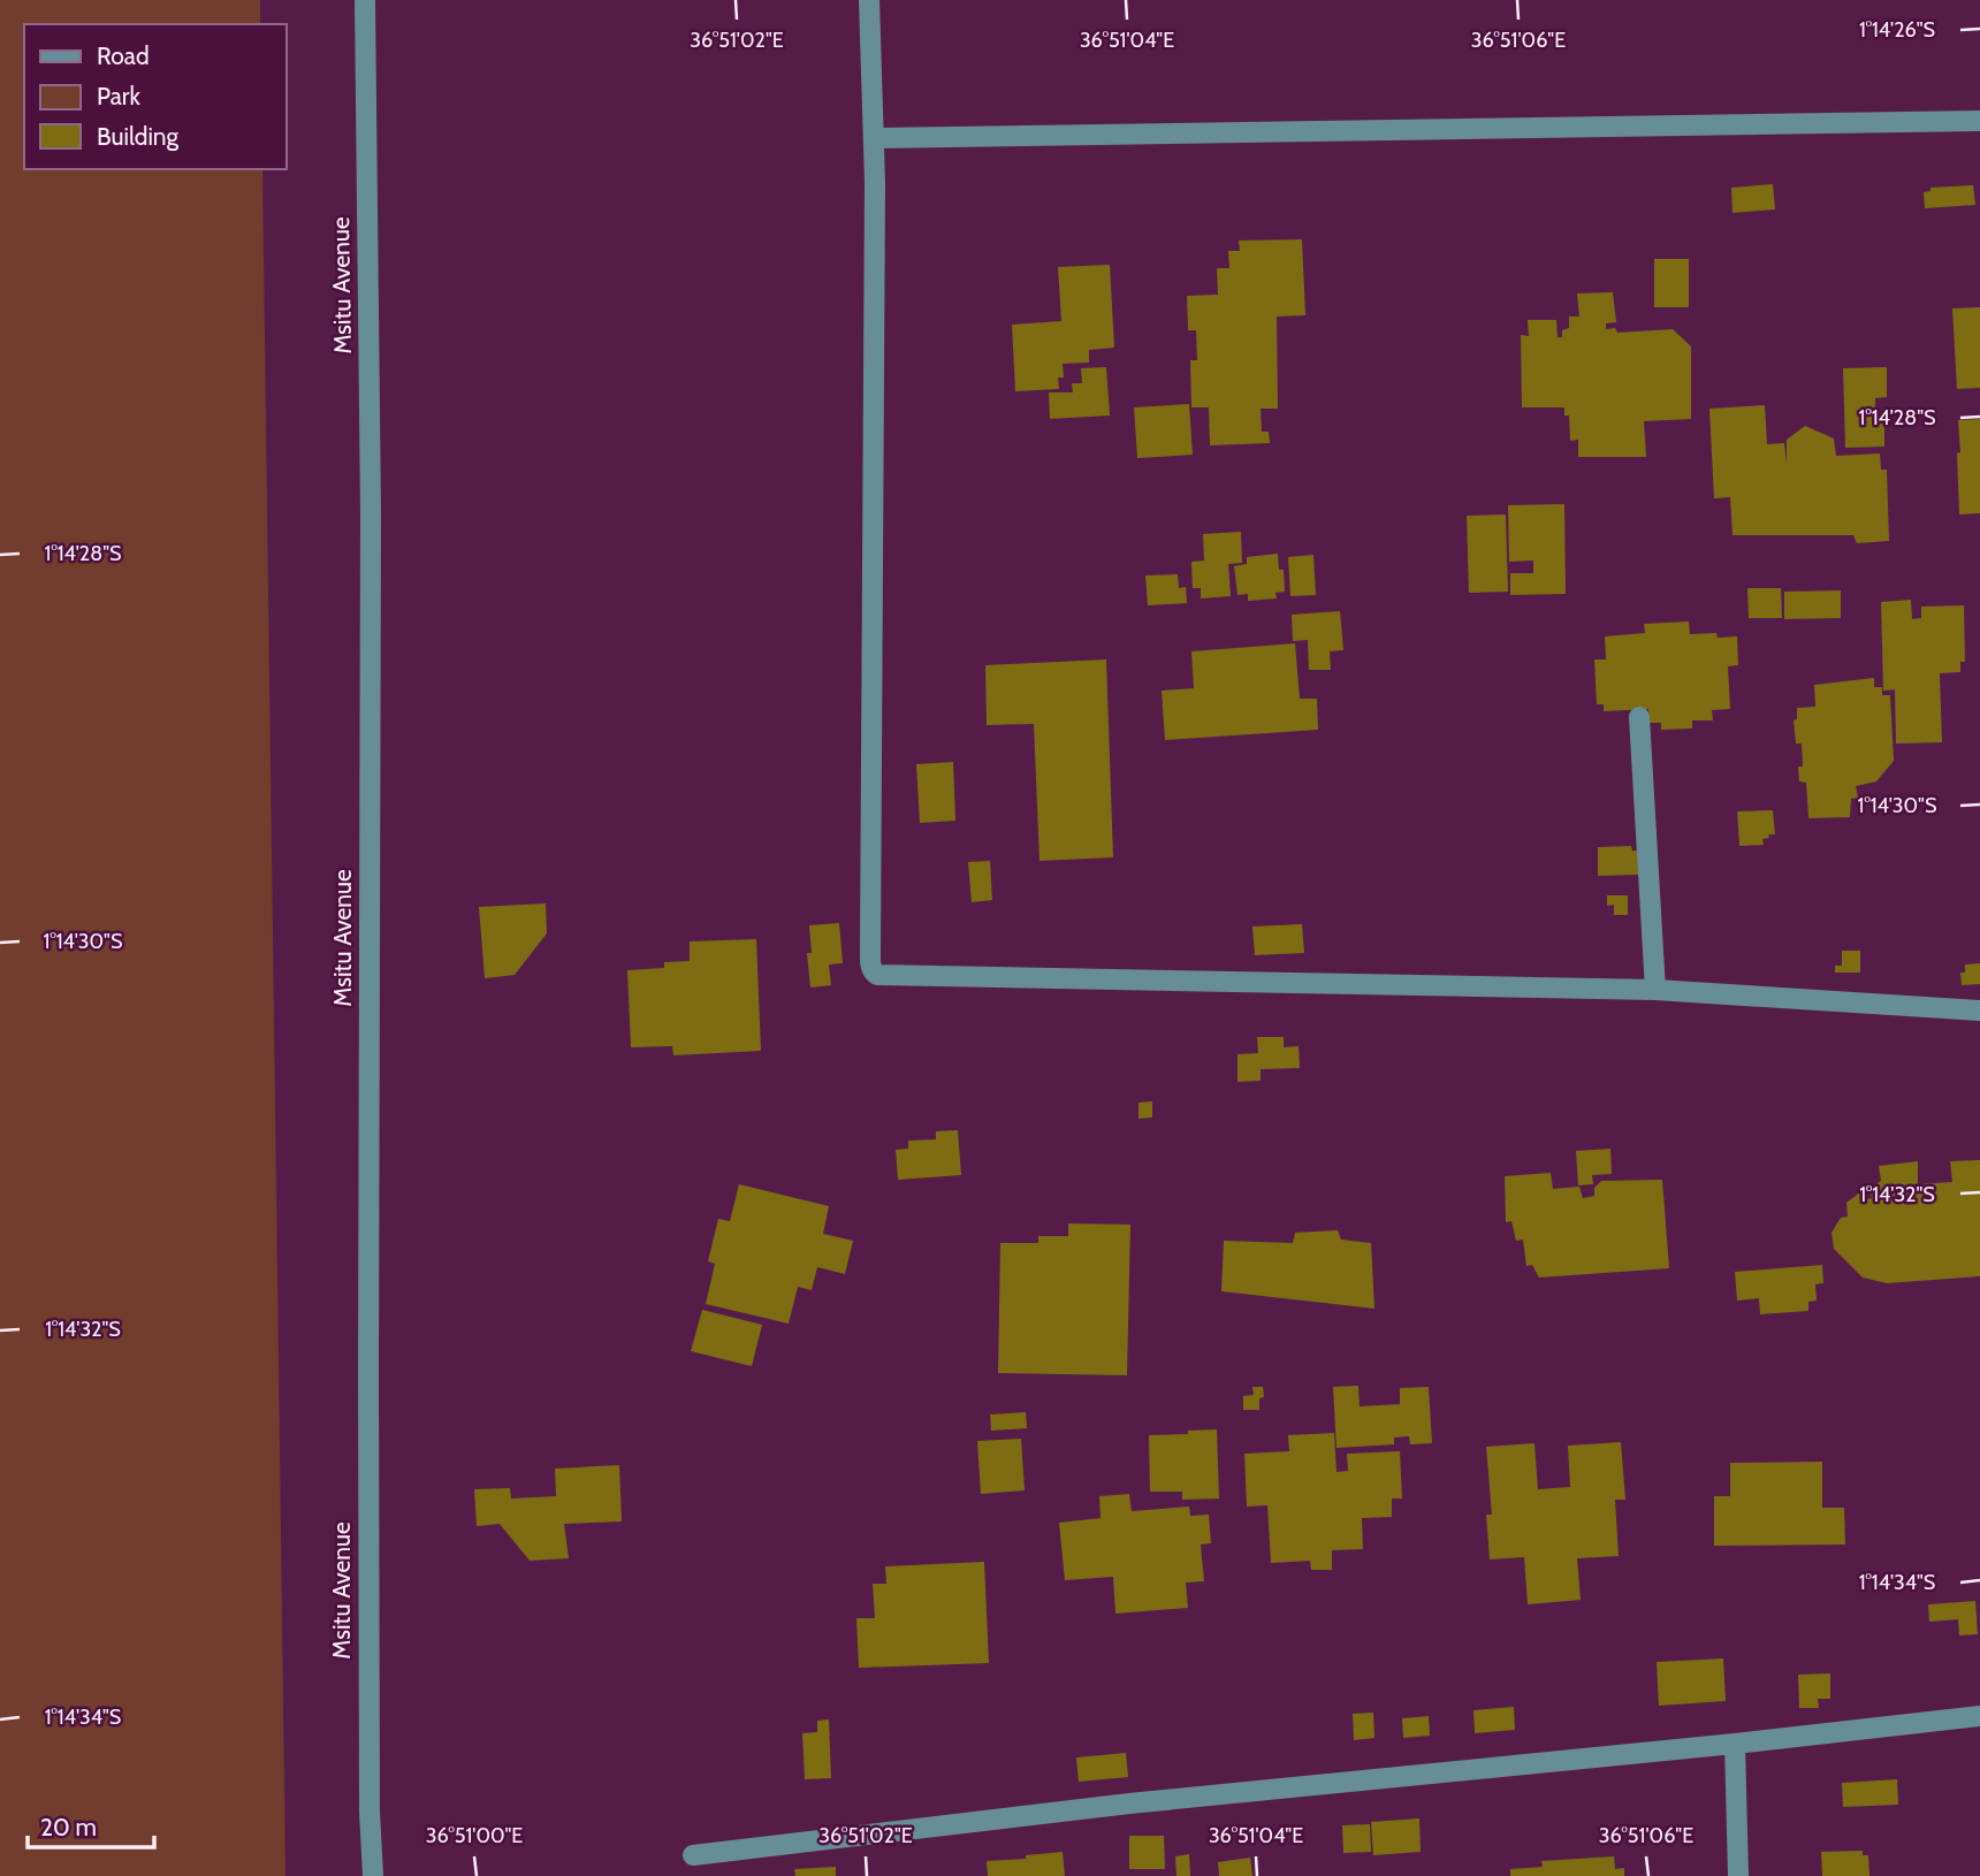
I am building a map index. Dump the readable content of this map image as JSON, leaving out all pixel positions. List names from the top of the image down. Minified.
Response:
{"streets":{"street":["Msitu Avenue"]},"legend":["Road","Park","Building"],"scale_bar":"20 m","coordinates":["1°14'26\"S","36°51'02\"E","36°51'04\"E","36°51'06\"E","1°14'28\"S","1°14'30\"S","1°14'32\"S","1°14'34\"S","36°51'00\"E"]}
